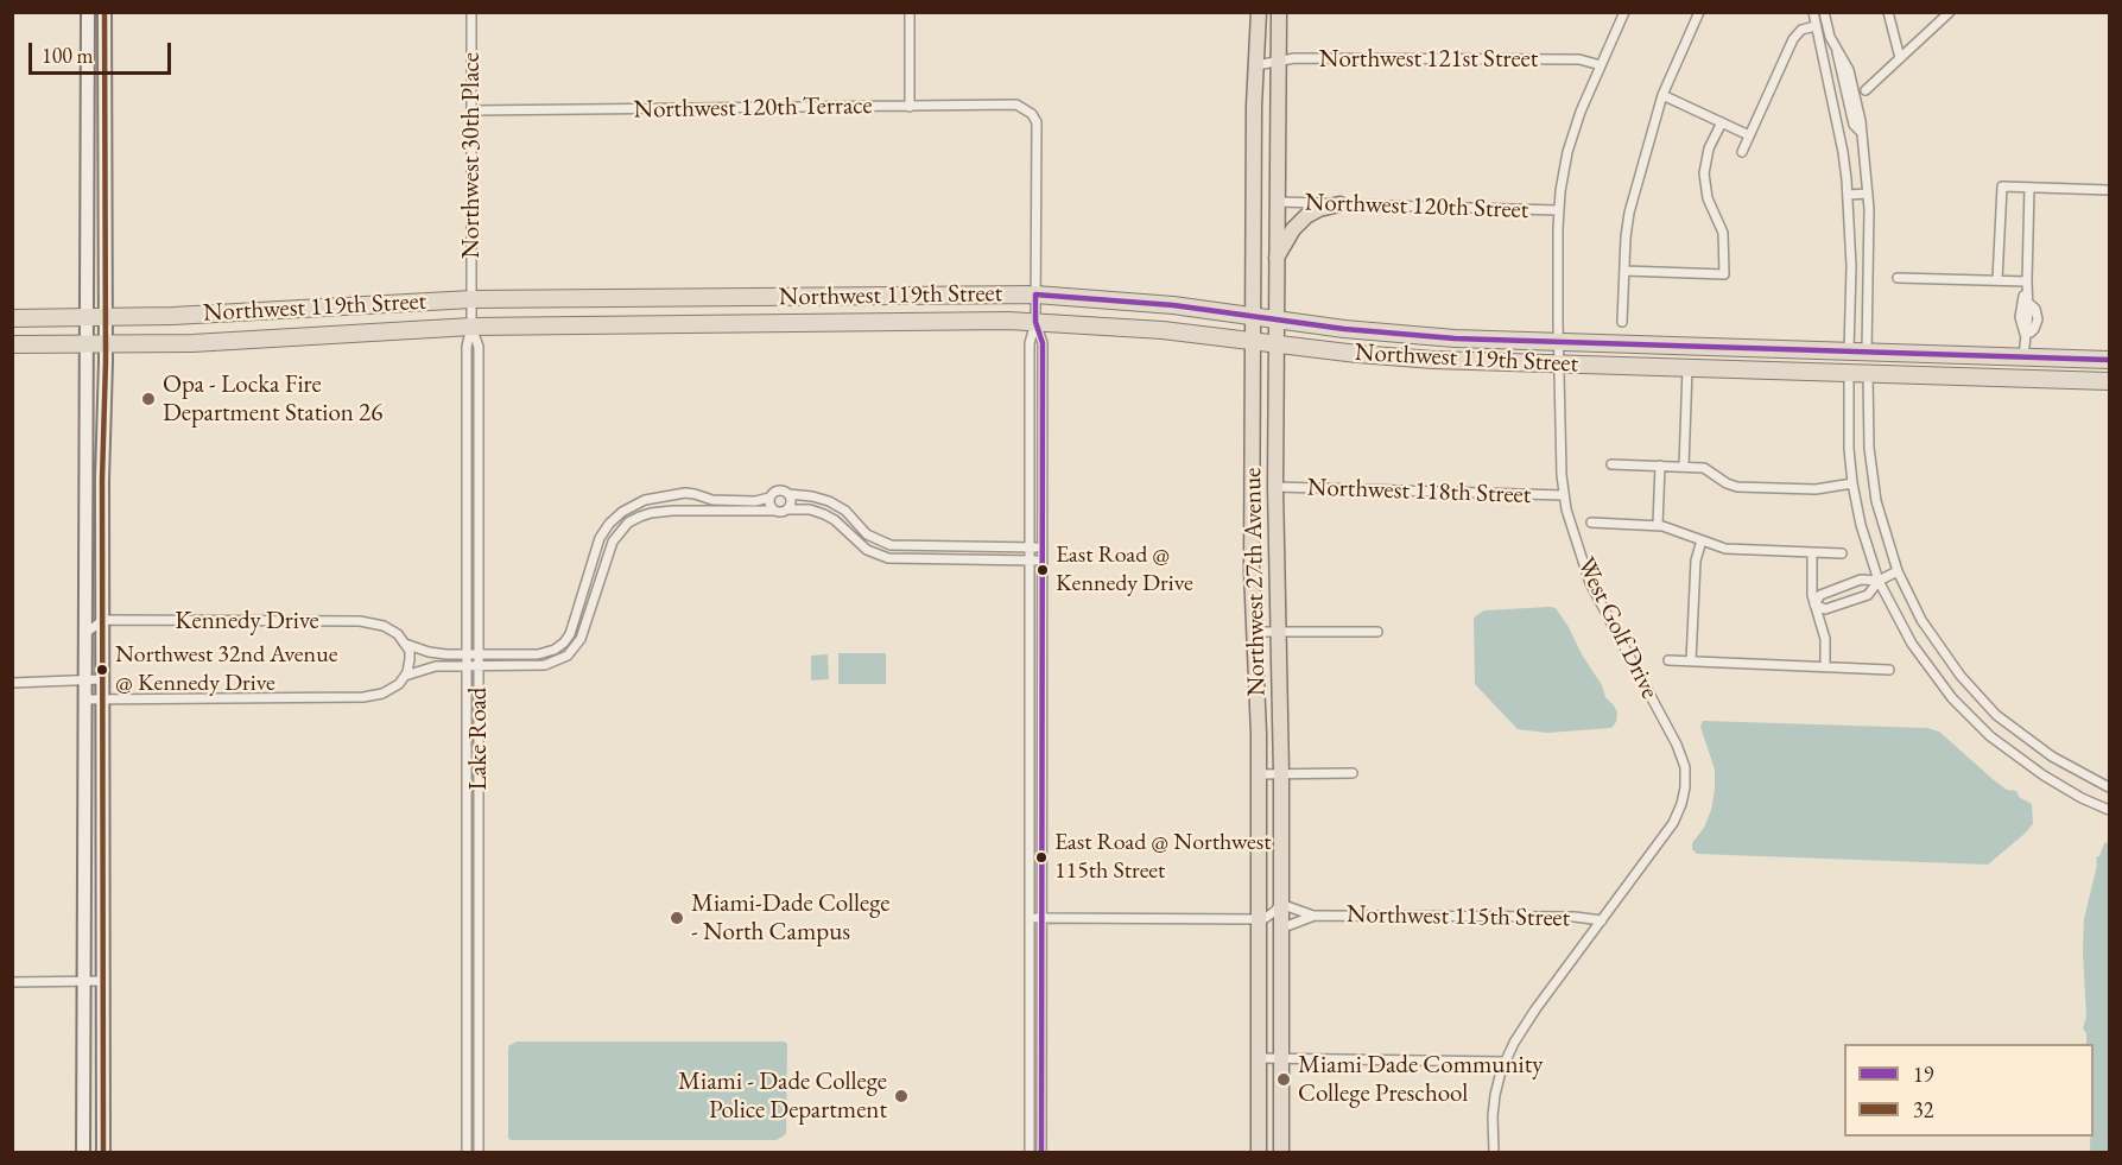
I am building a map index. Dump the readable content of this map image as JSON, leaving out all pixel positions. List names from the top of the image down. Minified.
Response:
{"streets":{"highway":["Northwest 119th Street"],"main road":["Northwest 27th Avenue"],"street":["Northwest 121st Street","Northwest 120th Terrace","Northwest 30th Place","Northwest 120th Street","Northwest 118th Street","Kennedy Drive","West Golf Drive","Lake Road","Northwest 115th Street"]},"crossings":[["Northwest 121st Street","Northwest 27th Avenue"],["Northwest 121st Street","West Golf Drive"],["Northwest 120th Terrace","Northwest 30th Place"],["Northwest 120th Terrace","Northwest 119th Street"],["Northwest 30th Place","Northwest 119th Street"],["Northwest 30th Place","Lake Road"],["Northwest 120th Street","Northwest 27th Avenue"],["Northwest 120th Street","West Golf Drive"],["Northwest 119th Street","Northwest 27th Avenue"],["Northwest 119th Street","West Golf Drive"],["Northwest 119th Street","Lake Road"],["Northwest 118th Street","Northwest 27th Avenue"],["Northwest 118th Street","West Golf Drive"],["Northwest 27th Avenue","Northwest 115th Street"],["Kennedy Drive","Lake Road"],["West Golf Drive","Northwest 115th Street"]],"places":["Opa - Locka Fire Department Station 26","East Road @ Kennedy Drive","Northwest 32nd Avenue @ Kennedy Drive","East Road @ Northwest 115th Street","Miami-Dade College - North Campus","Miami Dade Community College Preschool","Miami - Dade College Police Department"],"lines":["transit line 32","transit line 19"],"legend":["19","32"],"scale_bar":"100 m"}
